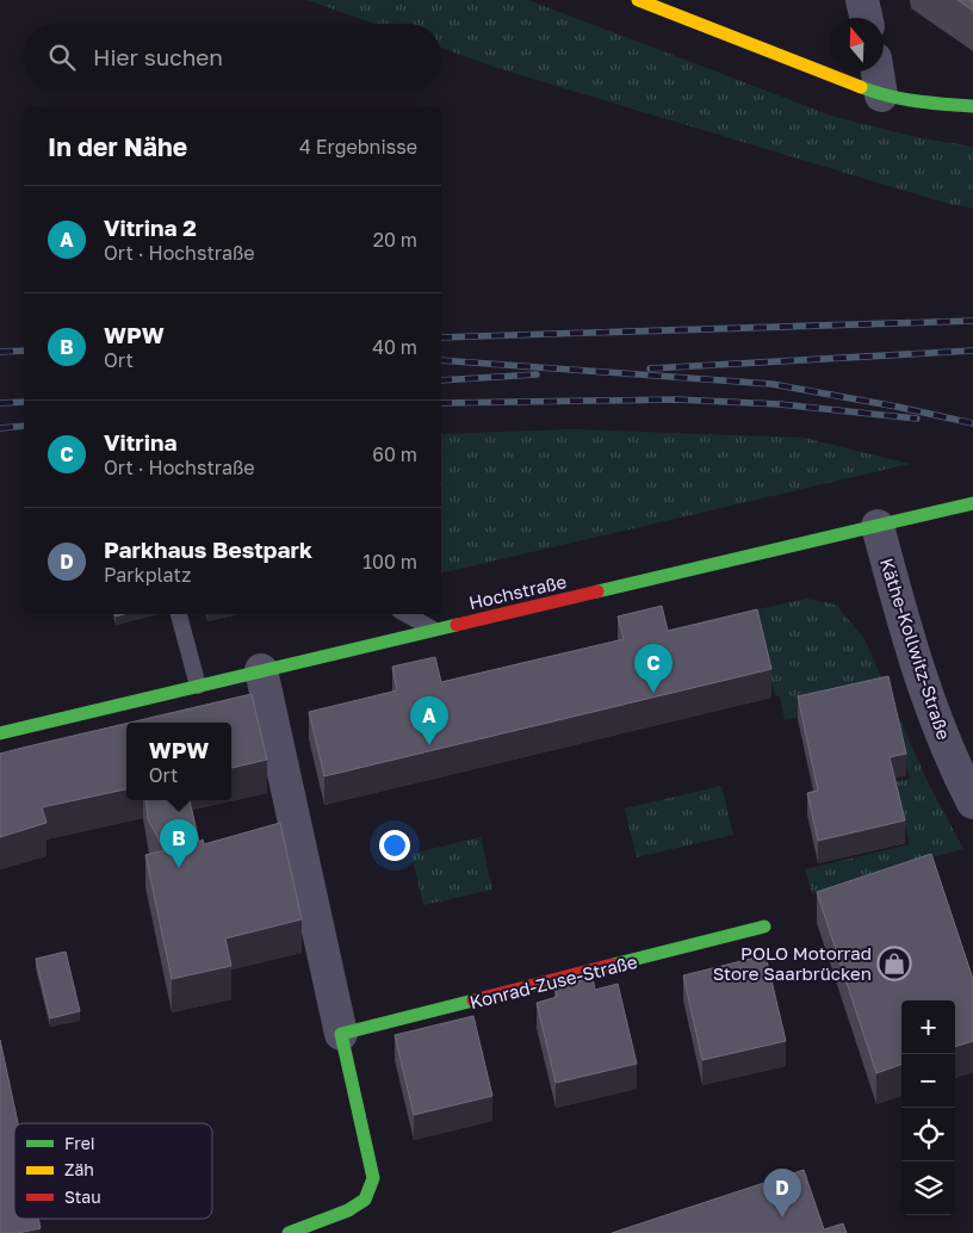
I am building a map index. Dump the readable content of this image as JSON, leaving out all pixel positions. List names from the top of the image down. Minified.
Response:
{"streets":{"main road":["Hochstraße","Konrad-Zuse-Straße"],"street":["Käthe-Kollwitz-Straße"]},"crossings":[["Hochstraße","Käthe-Kollwitz-Straße"]],"places":{"shop":["POLO Motorrad Store Saarbrücken"]},"legend":["Frei","Zäh","Stau"],"north":"top","page":{"search":"Hier suchen","heading":["In der Nähe","4 Ergebnisse"],"list":[{"mark":"A","name":"Vitrina 2","note":"Ort · Hochstraße","value":"20 m"},{"mark":"B","name":"WPW","note":"Ort","value":"40 m"},{"mark":"C","name":"Vitrina","note":"Ort · Hochstraße","value":"60 m"},{"mark":"D","name":"Parkhaus Bestpark","note":"Parkplatz","value":"100 m"}],"pins":["C","A","B","D"],"popup":["WPW","Ort"],"map_buttons":["+","−"]}}
